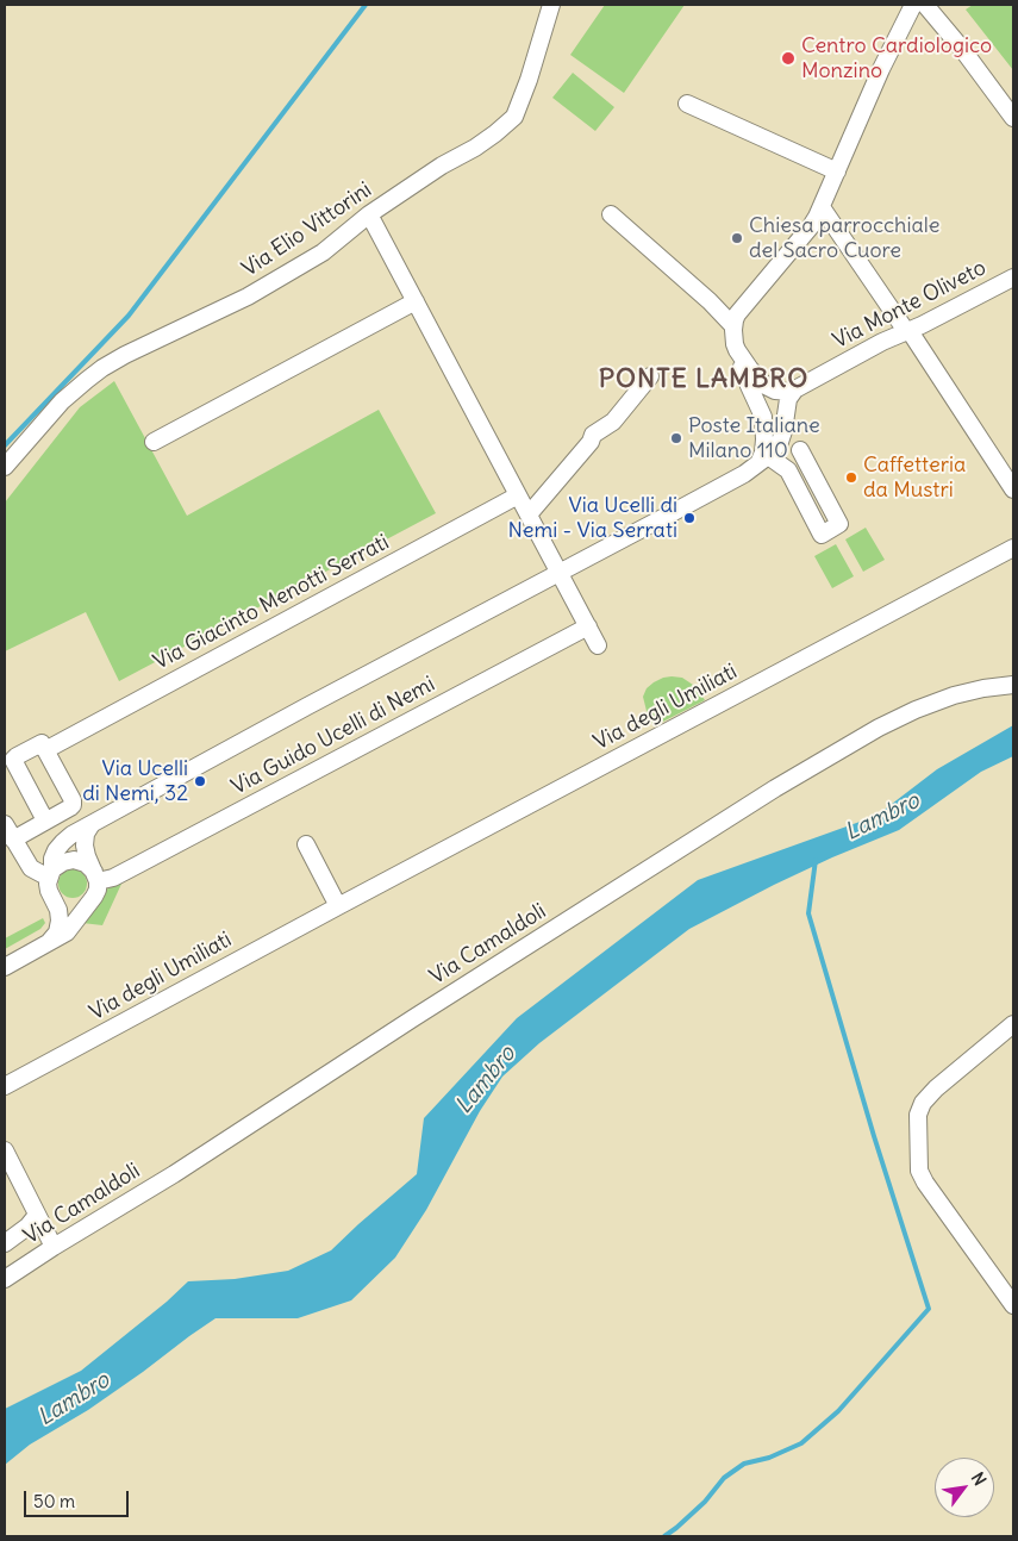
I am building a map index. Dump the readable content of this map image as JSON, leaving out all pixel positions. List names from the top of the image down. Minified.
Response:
{"streets":{"street":["Via Elio Vittorini","Via Monte Oliveto","Via Giacinto Menotti Serrati","Via degli Umiliati","Via Guido Ucelli di Nemi","Via Camaldoli"]},"crossings":[["Via Monte Oliveto","Via Guido Ucelli di Nemi"]],"districts":["PONTE LAMBRO"],"water":["Lambro"],"places":["Centro Cardiologico Monzino","Chiesa parrocchiale del Sacro Cuore","Poste Italiane Milano 110","Caffetteria da Mustri","Via Ucelli di Nemi - Via Serrati","Via Ucelli di Nemi, 32"],"scale_bar":"50 m","north":"top right"}
